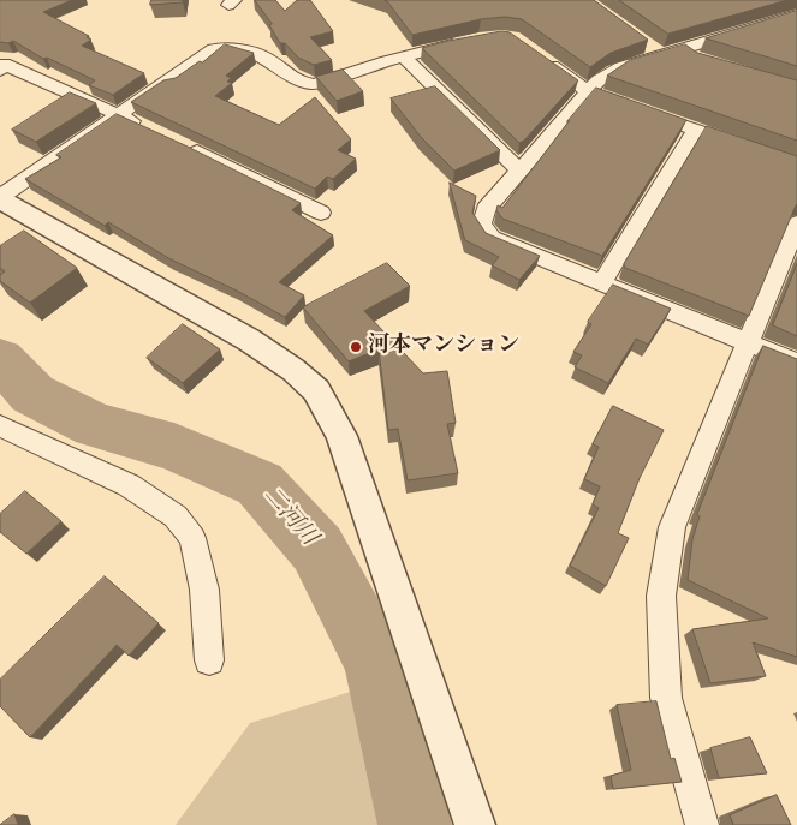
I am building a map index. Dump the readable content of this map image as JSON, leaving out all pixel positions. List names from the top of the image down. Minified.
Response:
{"water":["二河川"],"places":["河本マンション"]}
